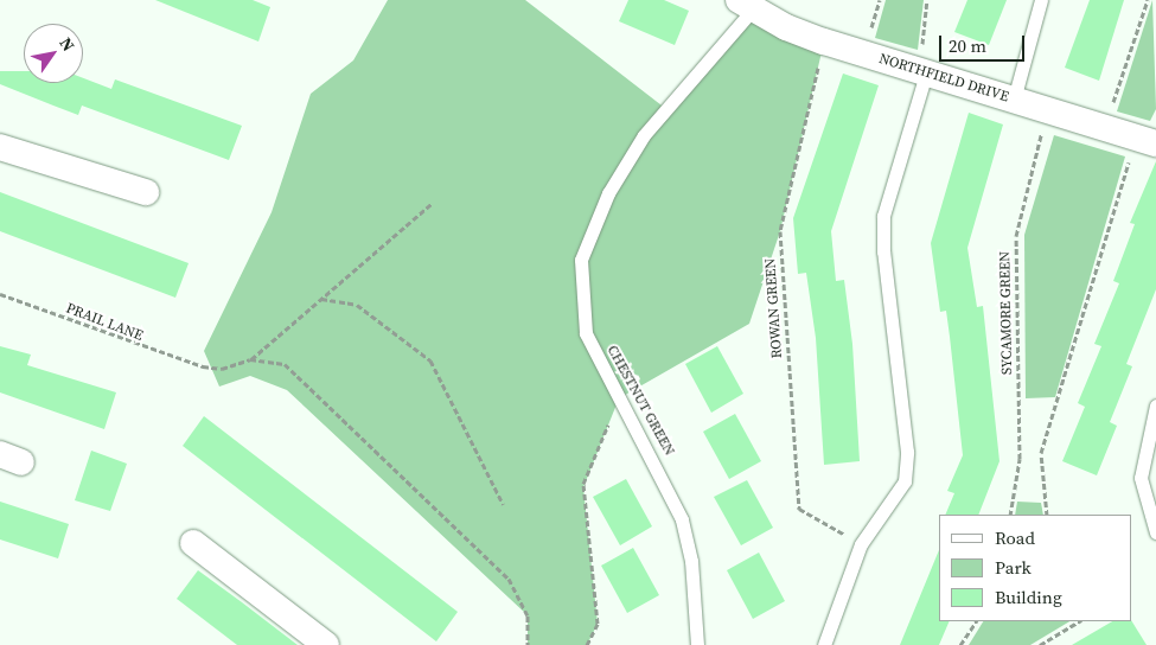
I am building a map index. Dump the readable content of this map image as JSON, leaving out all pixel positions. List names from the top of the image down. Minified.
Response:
{"streets":{"street":["NORTHFIELD DRIVE"],"lane":["CHESTNUT GREEN"],"path":["ROWAN GREEN","SYCAMORE GREEN","PRAIL LANE"]},"crossings":[["NORTHFIELD DRIVE","ROWAN GREEN"],["NORTHFIELD DRIVE","SYCAMORE GREEN"],["NORTHFIELD DRIVE","CHESTNUT GREEN"]],"legend":["Road","Park","Building"],"scale_bar":"20 m","north":"top right"}
